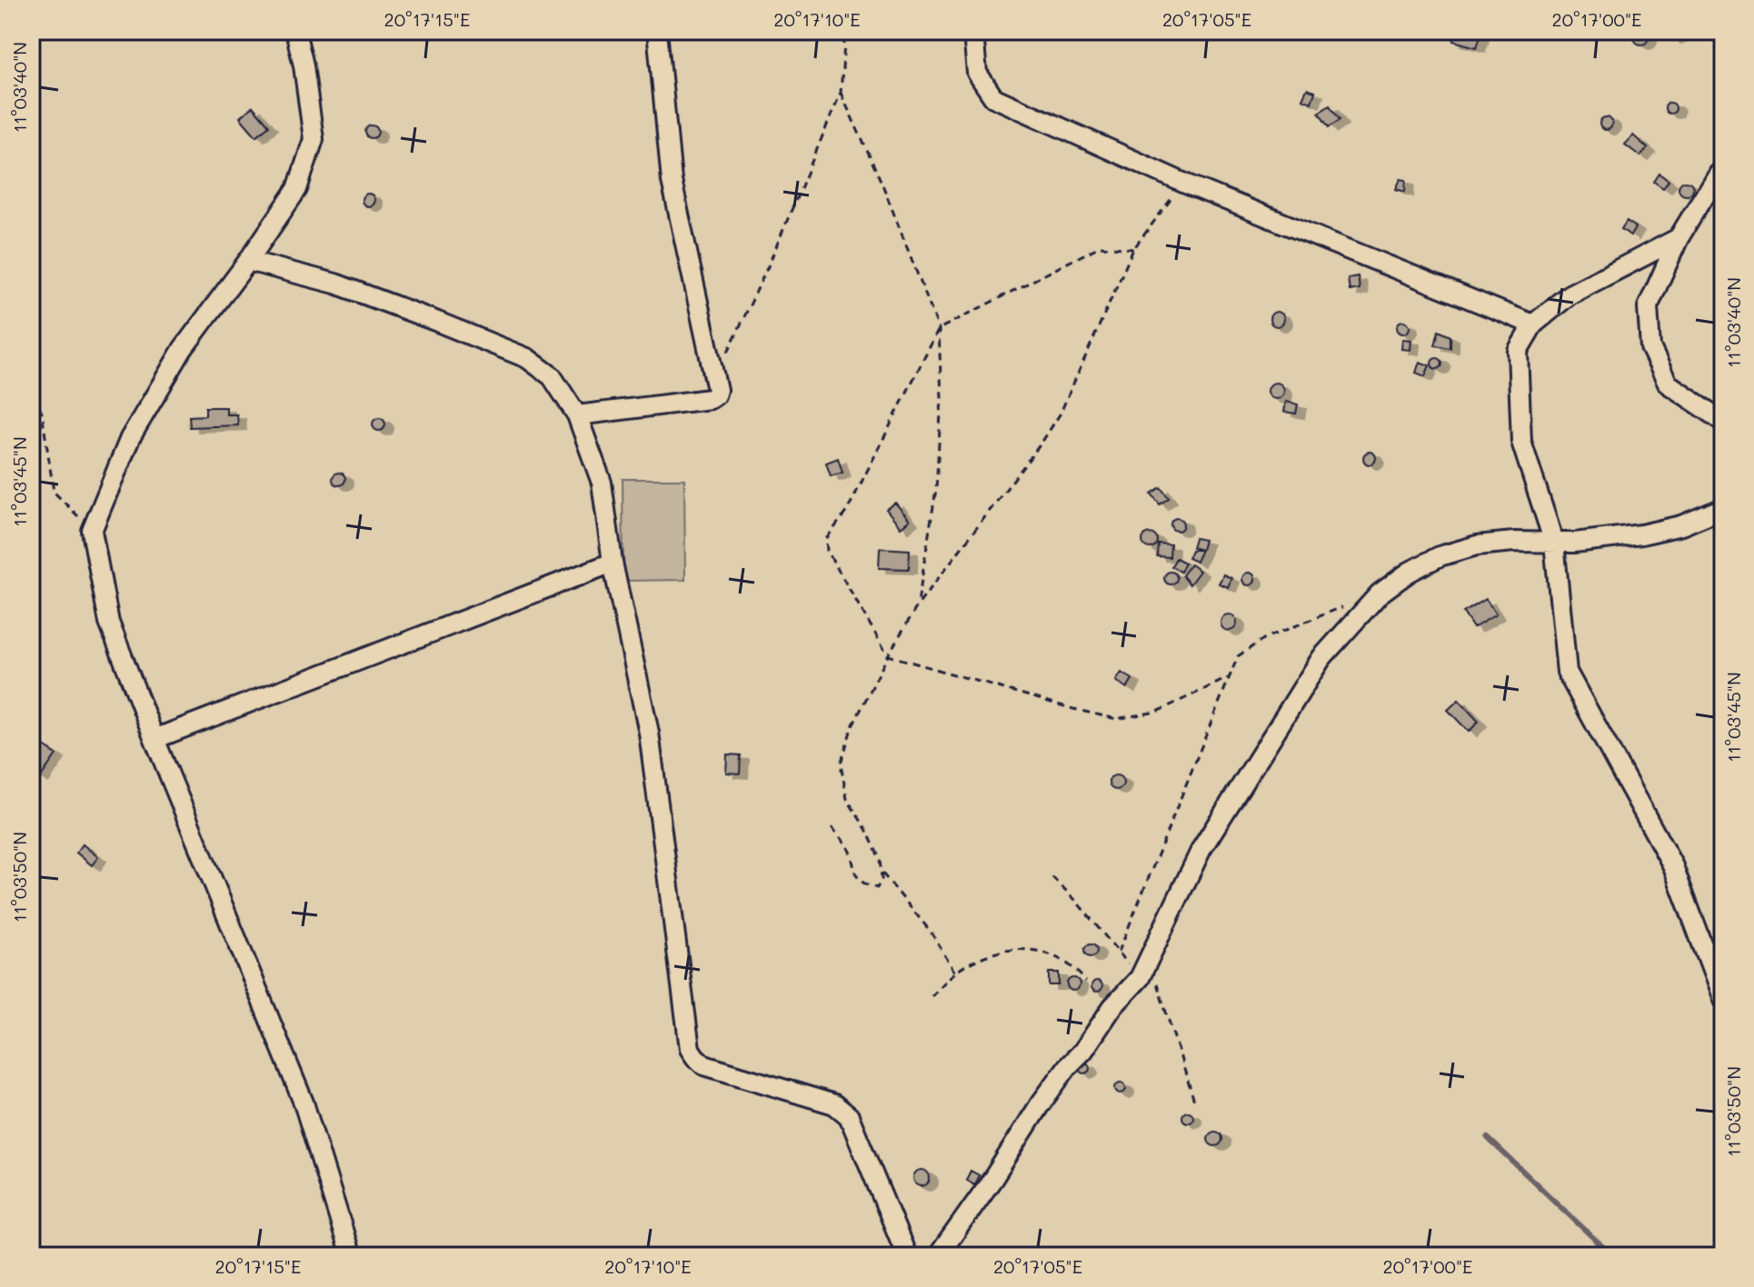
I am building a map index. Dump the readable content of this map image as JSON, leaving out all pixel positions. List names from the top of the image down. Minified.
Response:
{"coordinates":["20°17'15\"E","20°17'10\"E","20°17'05\"E","20°17'00\"E","11°03'40\"N","11°03'45\"N","11°03'50\"N"]}
